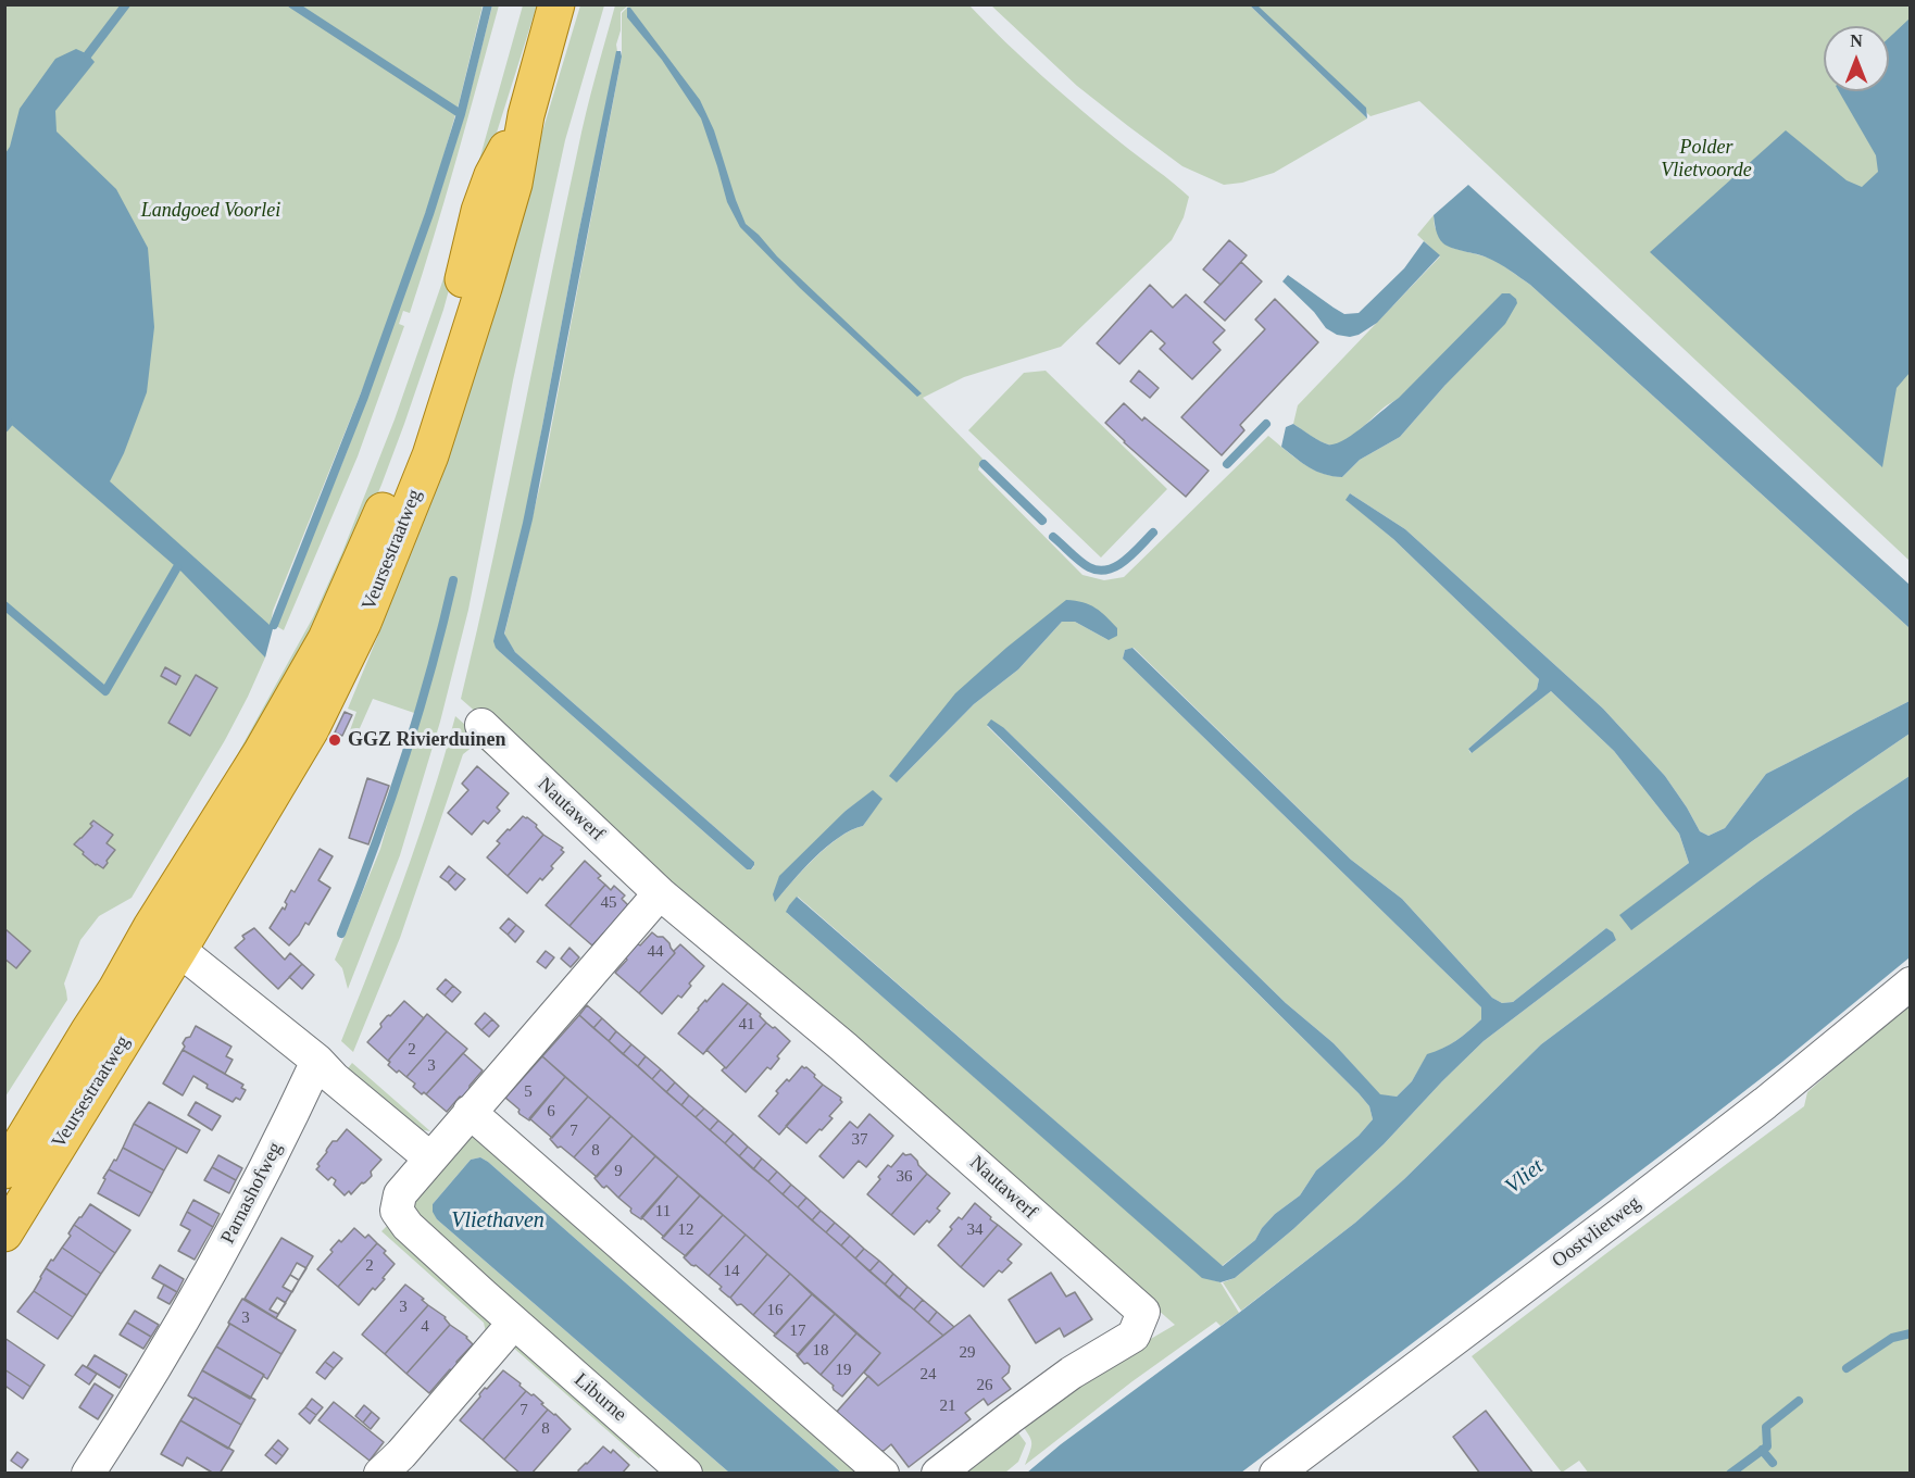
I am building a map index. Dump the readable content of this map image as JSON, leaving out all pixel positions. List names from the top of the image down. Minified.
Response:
{"streets":{"main road":["Veursestraatweg"],"street":["Nautawerf","Parnashofweg","Oostvlietweg","Liburne"]},"water":["Vliet","Vliethaven"],"parks":["Polder Vlietvoorde","Landgoed Voorlei"],"places":["GGZ Rivierduinen"],"house_numbers":["45","44","41","2","3","5","6","7","37","8","9","36","11","12","34","2","14","3","16","3","4","17","18","29","19","24","26","21","7","8"],"north":"top"}
